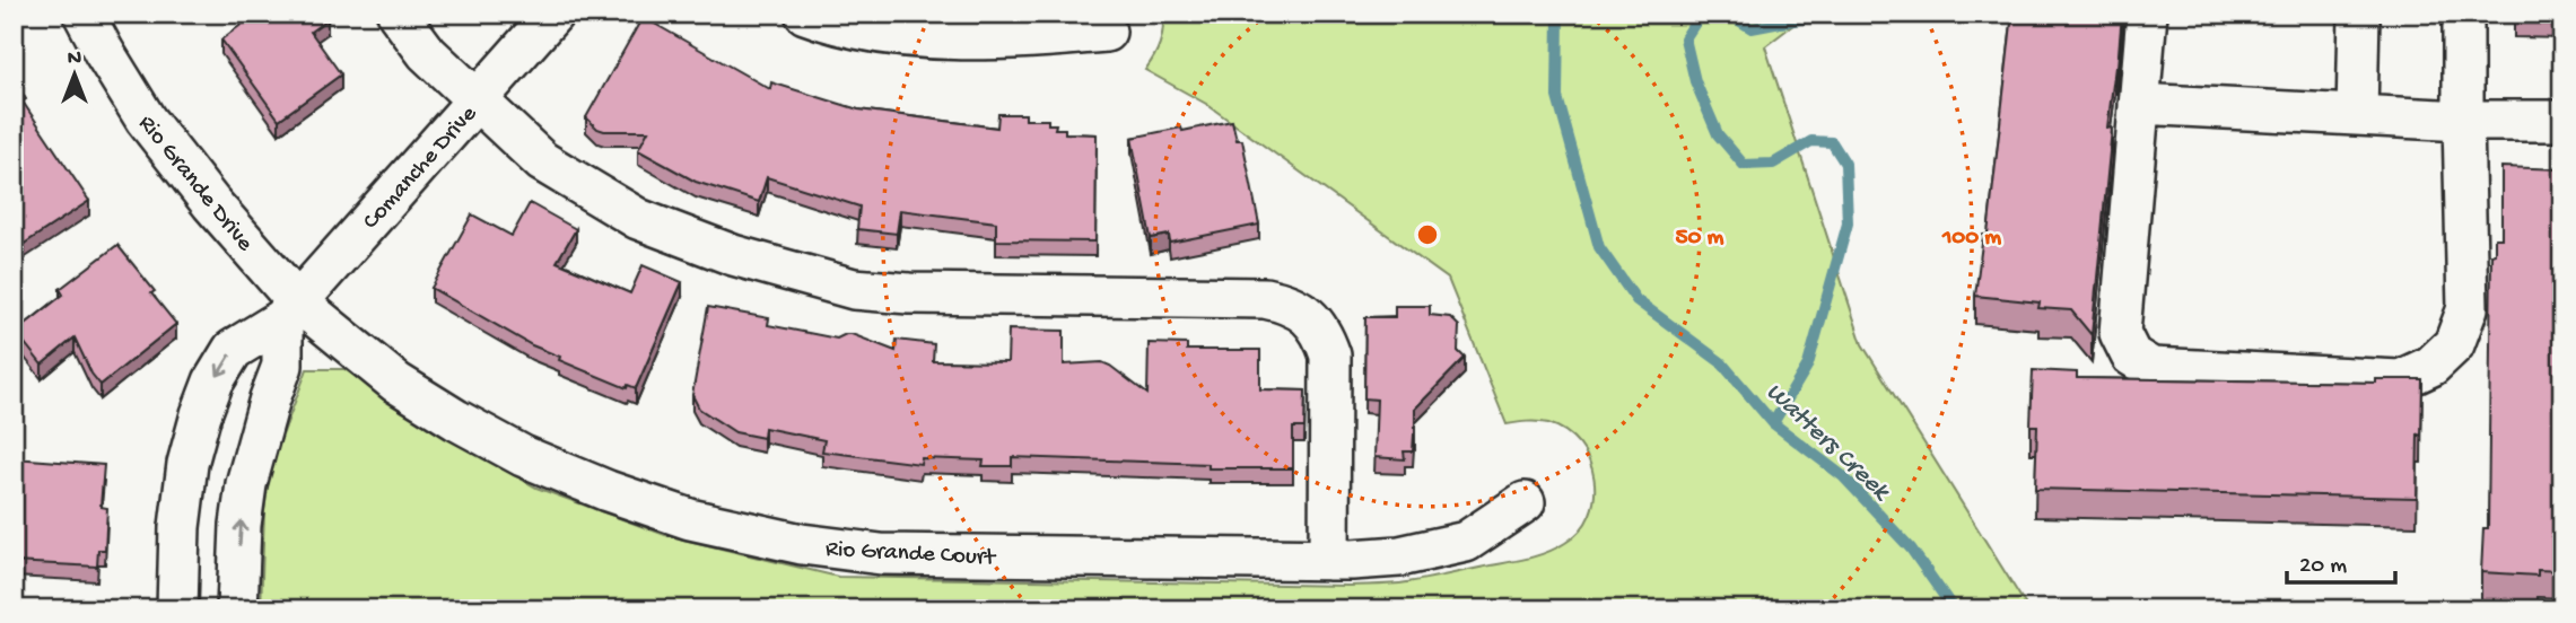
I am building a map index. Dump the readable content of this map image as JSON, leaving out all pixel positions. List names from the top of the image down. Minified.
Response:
{"streets":{"street":["Comanche Drive","Rio Grande Drive","Rio Grande Court"]},"crossings":[["Comanche Drive","Rio Grande Drive"],["Comanche Drive","Rio Grande Court"],["Rio Grande Drive","Rio Grande Court"]],"water":["Watters Creek"],"scale_bar":"20 m","north":"top","rings":["50 m","100 m"]}
